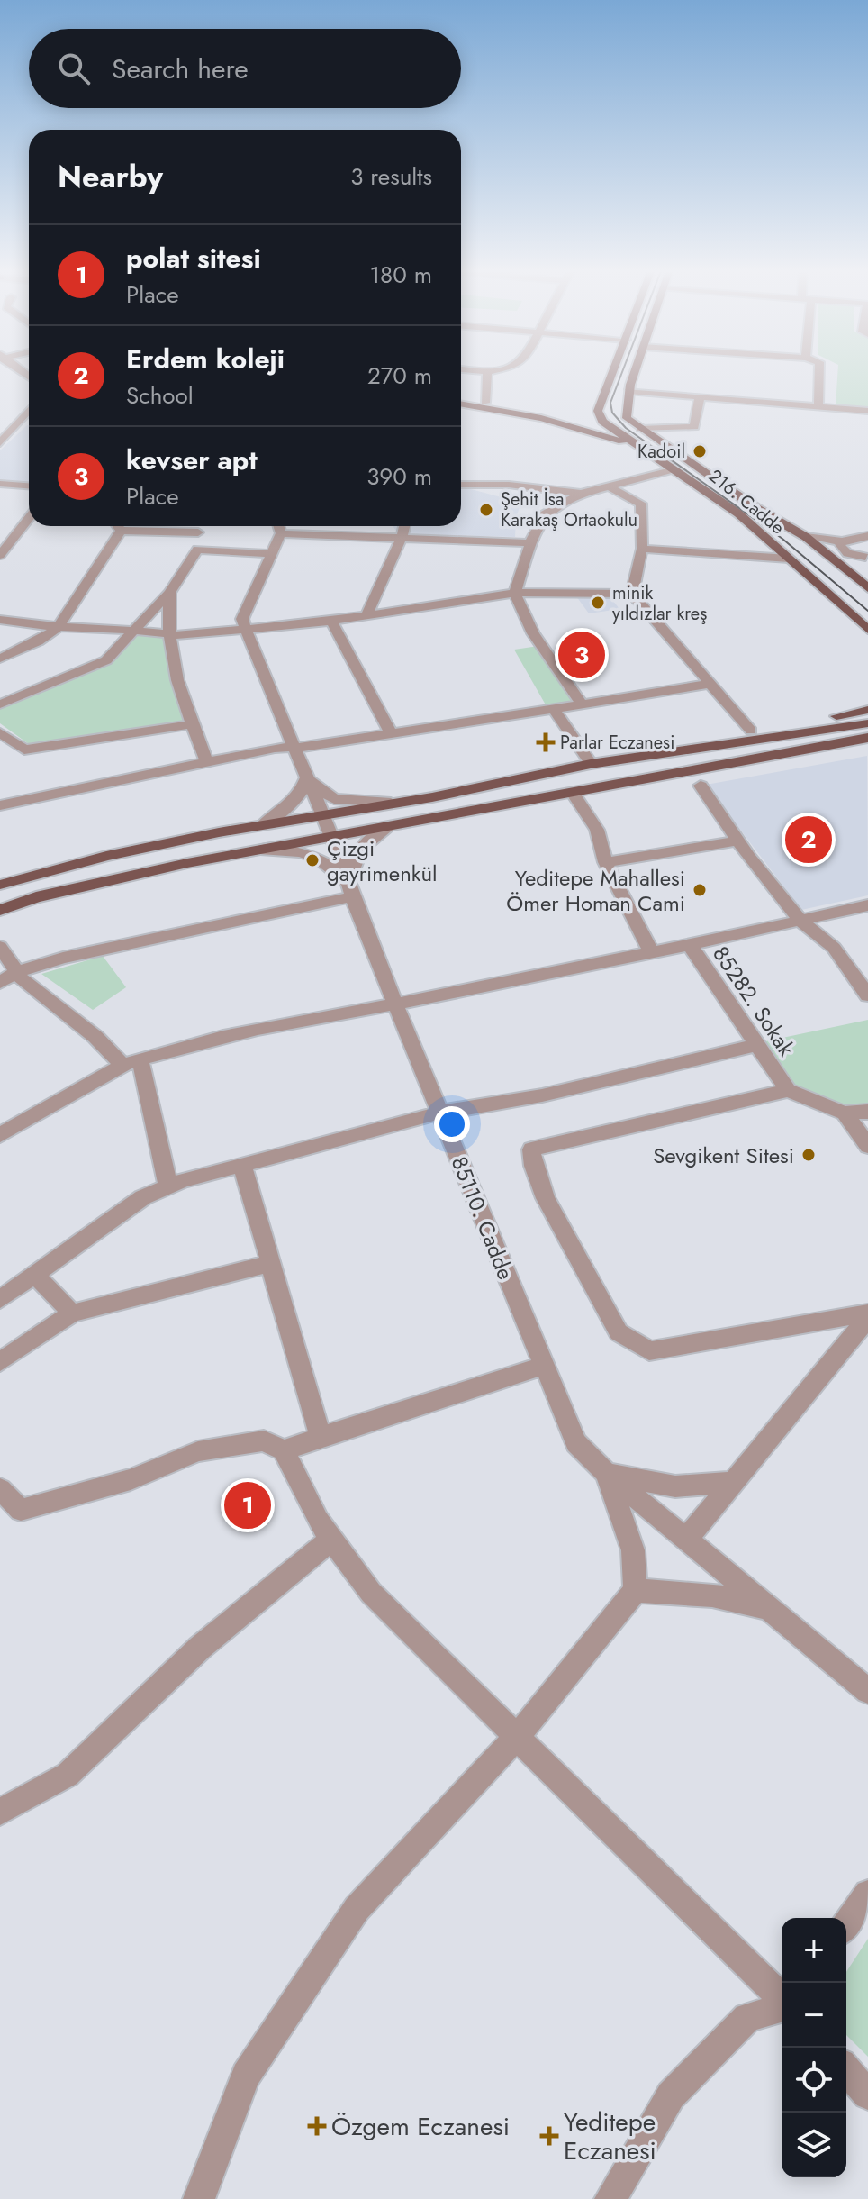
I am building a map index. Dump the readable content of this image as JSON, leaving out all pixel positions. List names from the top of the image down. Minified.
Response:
{"streets":{"main road":["216. Cadde"],"street":["85282. Sokak","85110. Cadde"]},"places":{"other":["Kadoil","Şehit İsa Karakaş Ortaokulu","minik yıldızlar kreş","Çizgi gayrimenkül","Yeditepe Mahallesi Ömer Homan Cami","Sevgikent Sitesi"],"health":["Parlar Eczanesi","Özgem Eczanesi","Yeditepe Eczanesi"]},"page":{"search":"Search here","heading":["Nearby","3 results"],"list":[{"mark":"1","name":"polat sitesi","note":"Place","value":"180 m"},{"mark":"2","name":"Erdem koleji","note":"School","value":"270 m"},{"mark":"3","name":"kevser apt","note":"Place","value":"390 m"}],"pins":["3","2","1"],"map_buttons":["+","−"]}}
